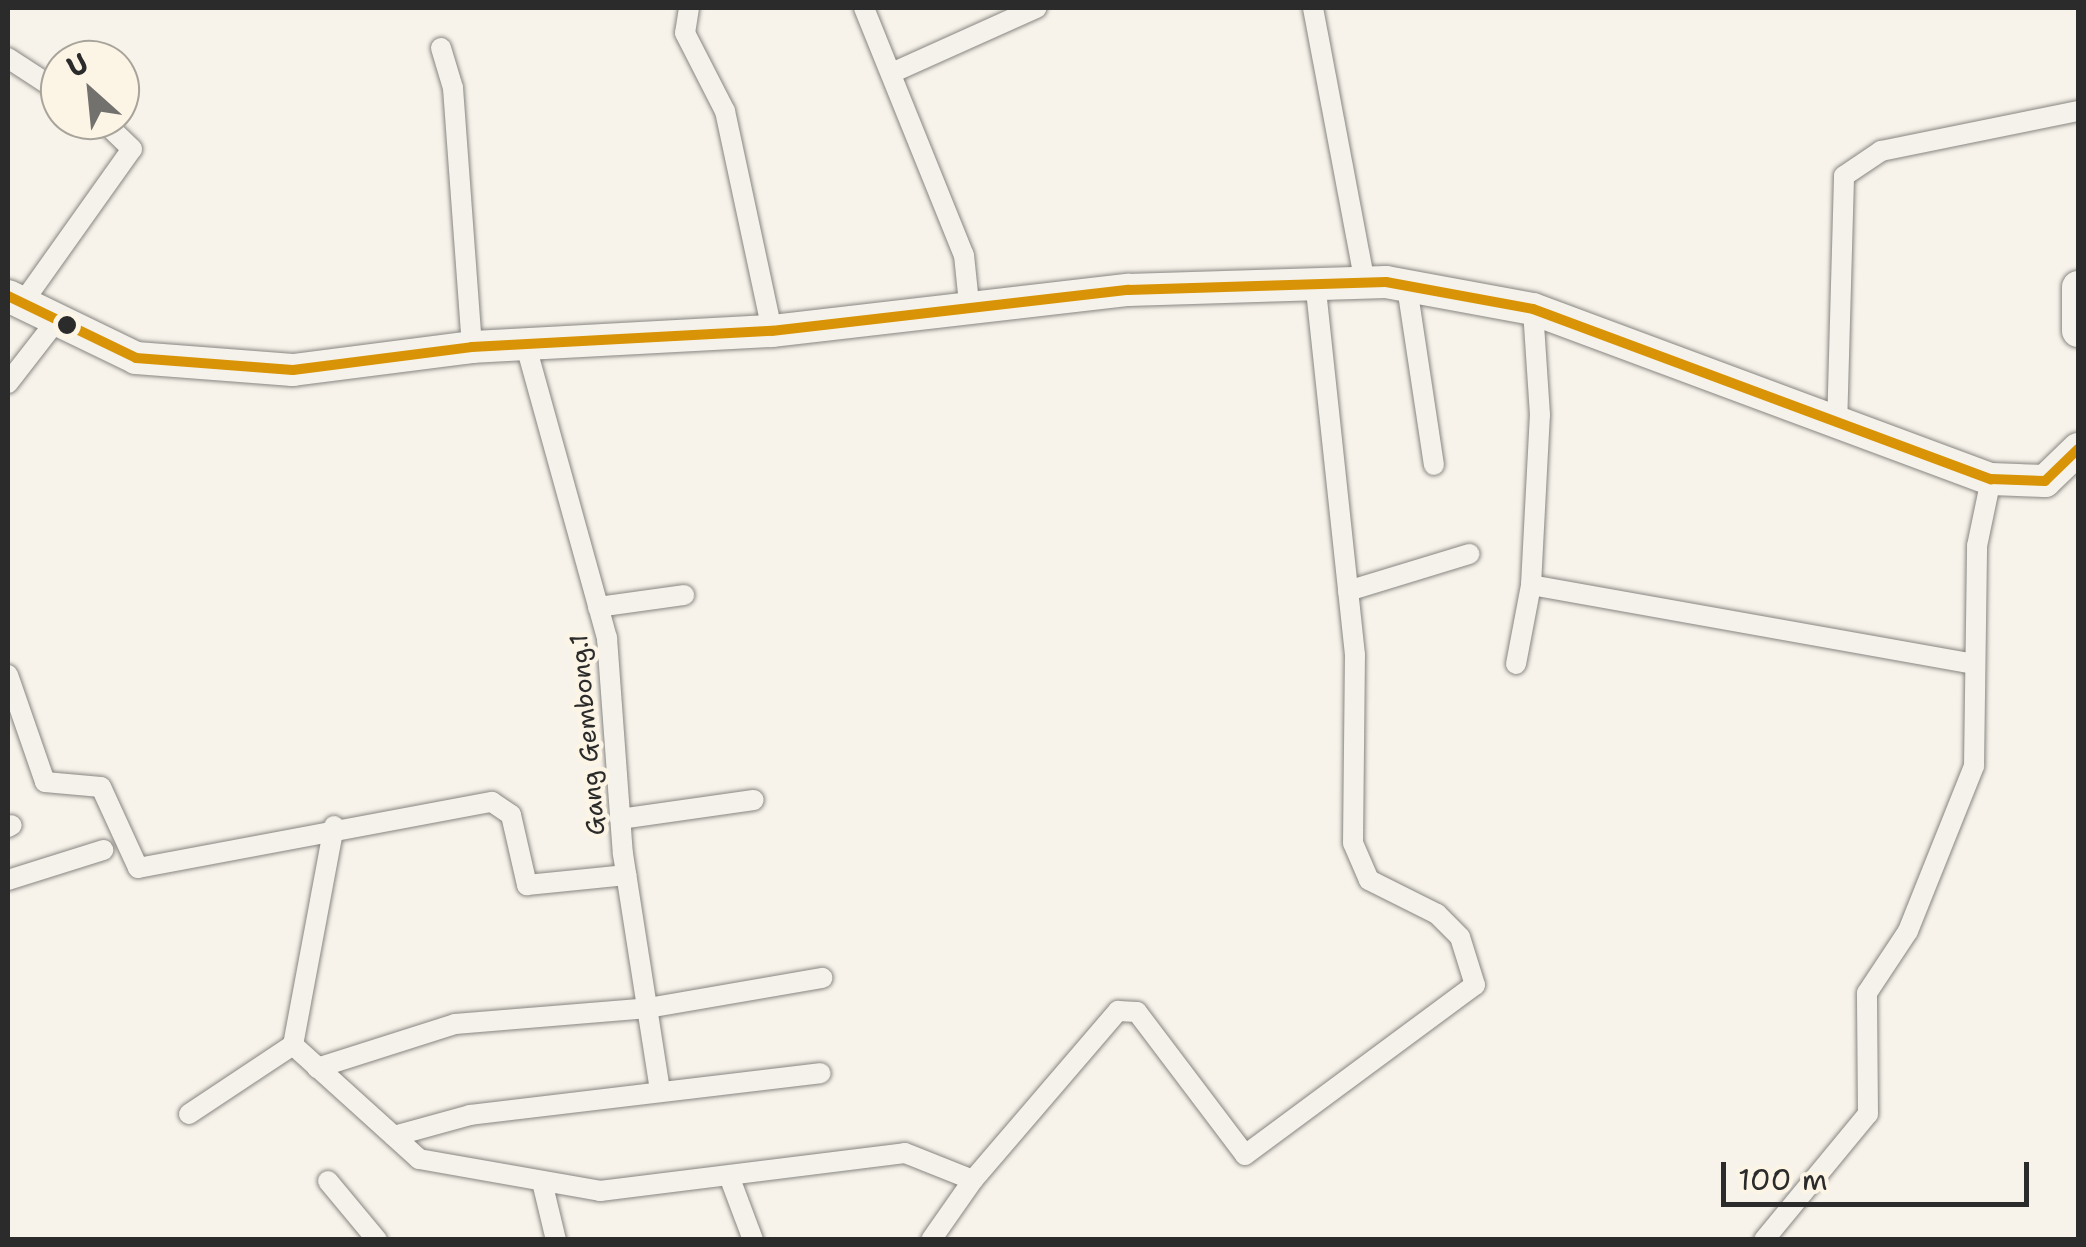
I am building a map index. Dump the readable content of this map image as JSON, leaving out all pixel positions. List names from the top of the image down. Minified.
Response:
{"streets":{"street":["Gang Gembong.1"]},"scale_bar":"100 m","north":"top left"}
